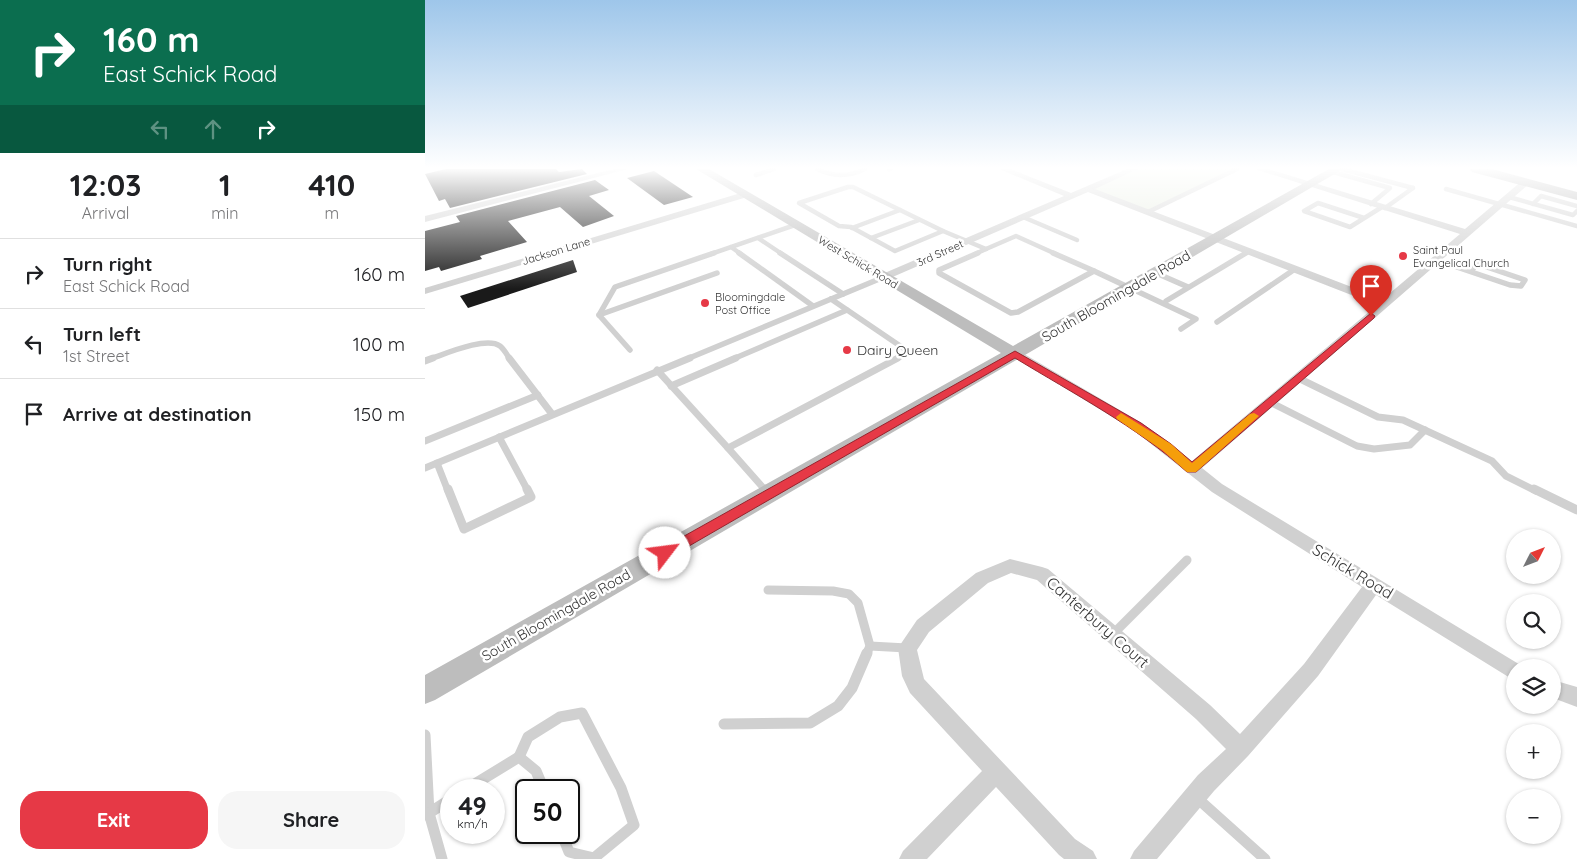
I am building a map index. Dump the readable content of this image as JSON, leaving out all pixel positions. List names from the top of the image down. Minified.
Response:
{"streets":{"main road":["West Schick Road","South Bloomingdale Road"],"street":["Jackson Lane","3rd Street","Schick Road","Canterbury Court"]},"crossings":[["3rd Street","West Schick Road"],["West Schick Road","South Bloomingdale Road"],["West Schick Road","Schick Road"],["South Bloomingdale Road","Schick Road"]],"places":["Saint Paul Evangelical Church","Bloomingdale Post Office","Dairy Queen"],"north":"top right","page":{"turn":["160 m","East Schick Road"],"eta":["12:03","Arrival","1","min","410","m"],"list":[{"name":"Turn right","note":"East Schick Road","value":"160 m"},{"name":"Turn left","note":"1st Street","value":"100 m"},{"name":"Arrive at destination","value":"150 m"}],"map_buttons":["+","−"],"speed":"49 km/h","limit":"50","buttons":["Exit","Share"]}}
